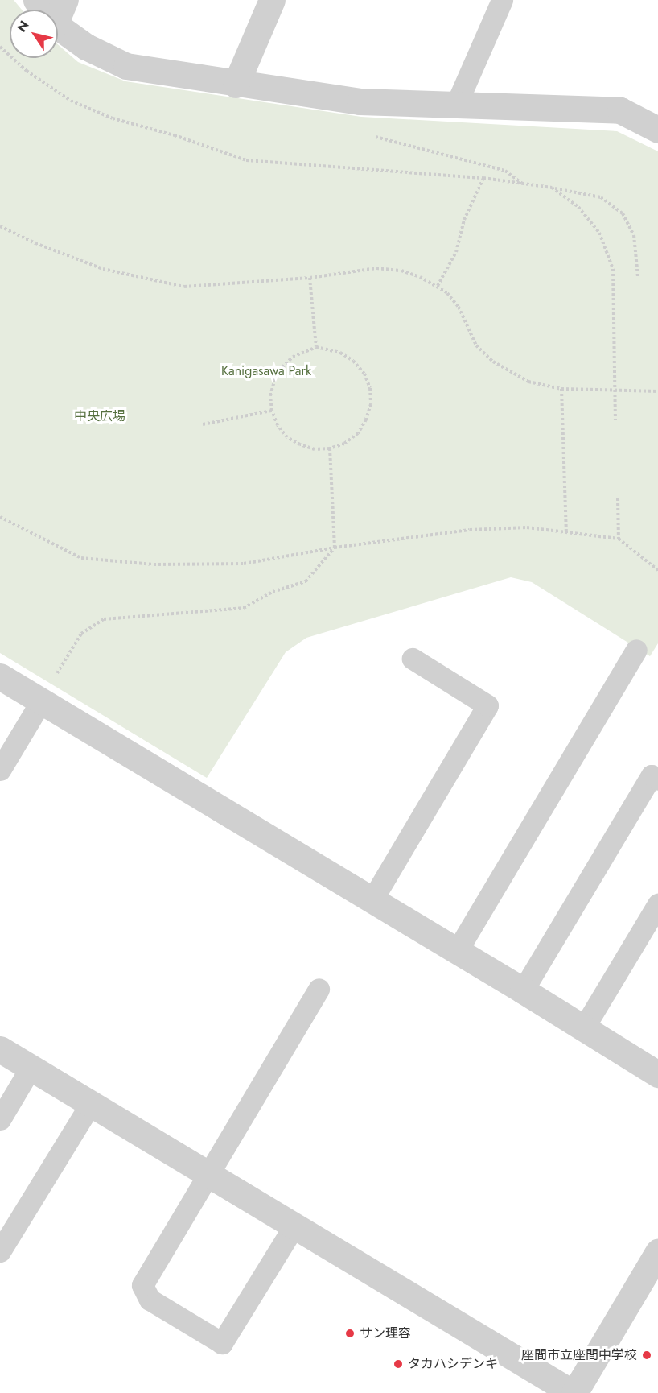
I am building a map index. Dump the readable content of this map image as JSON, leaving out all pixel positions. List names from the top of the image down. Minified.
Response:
{"parks":["Kanigasawa Park","中央広場"],"places":["サン理容","座間市立座間中学校","タカハシデンキ"],"north":"top left"}
